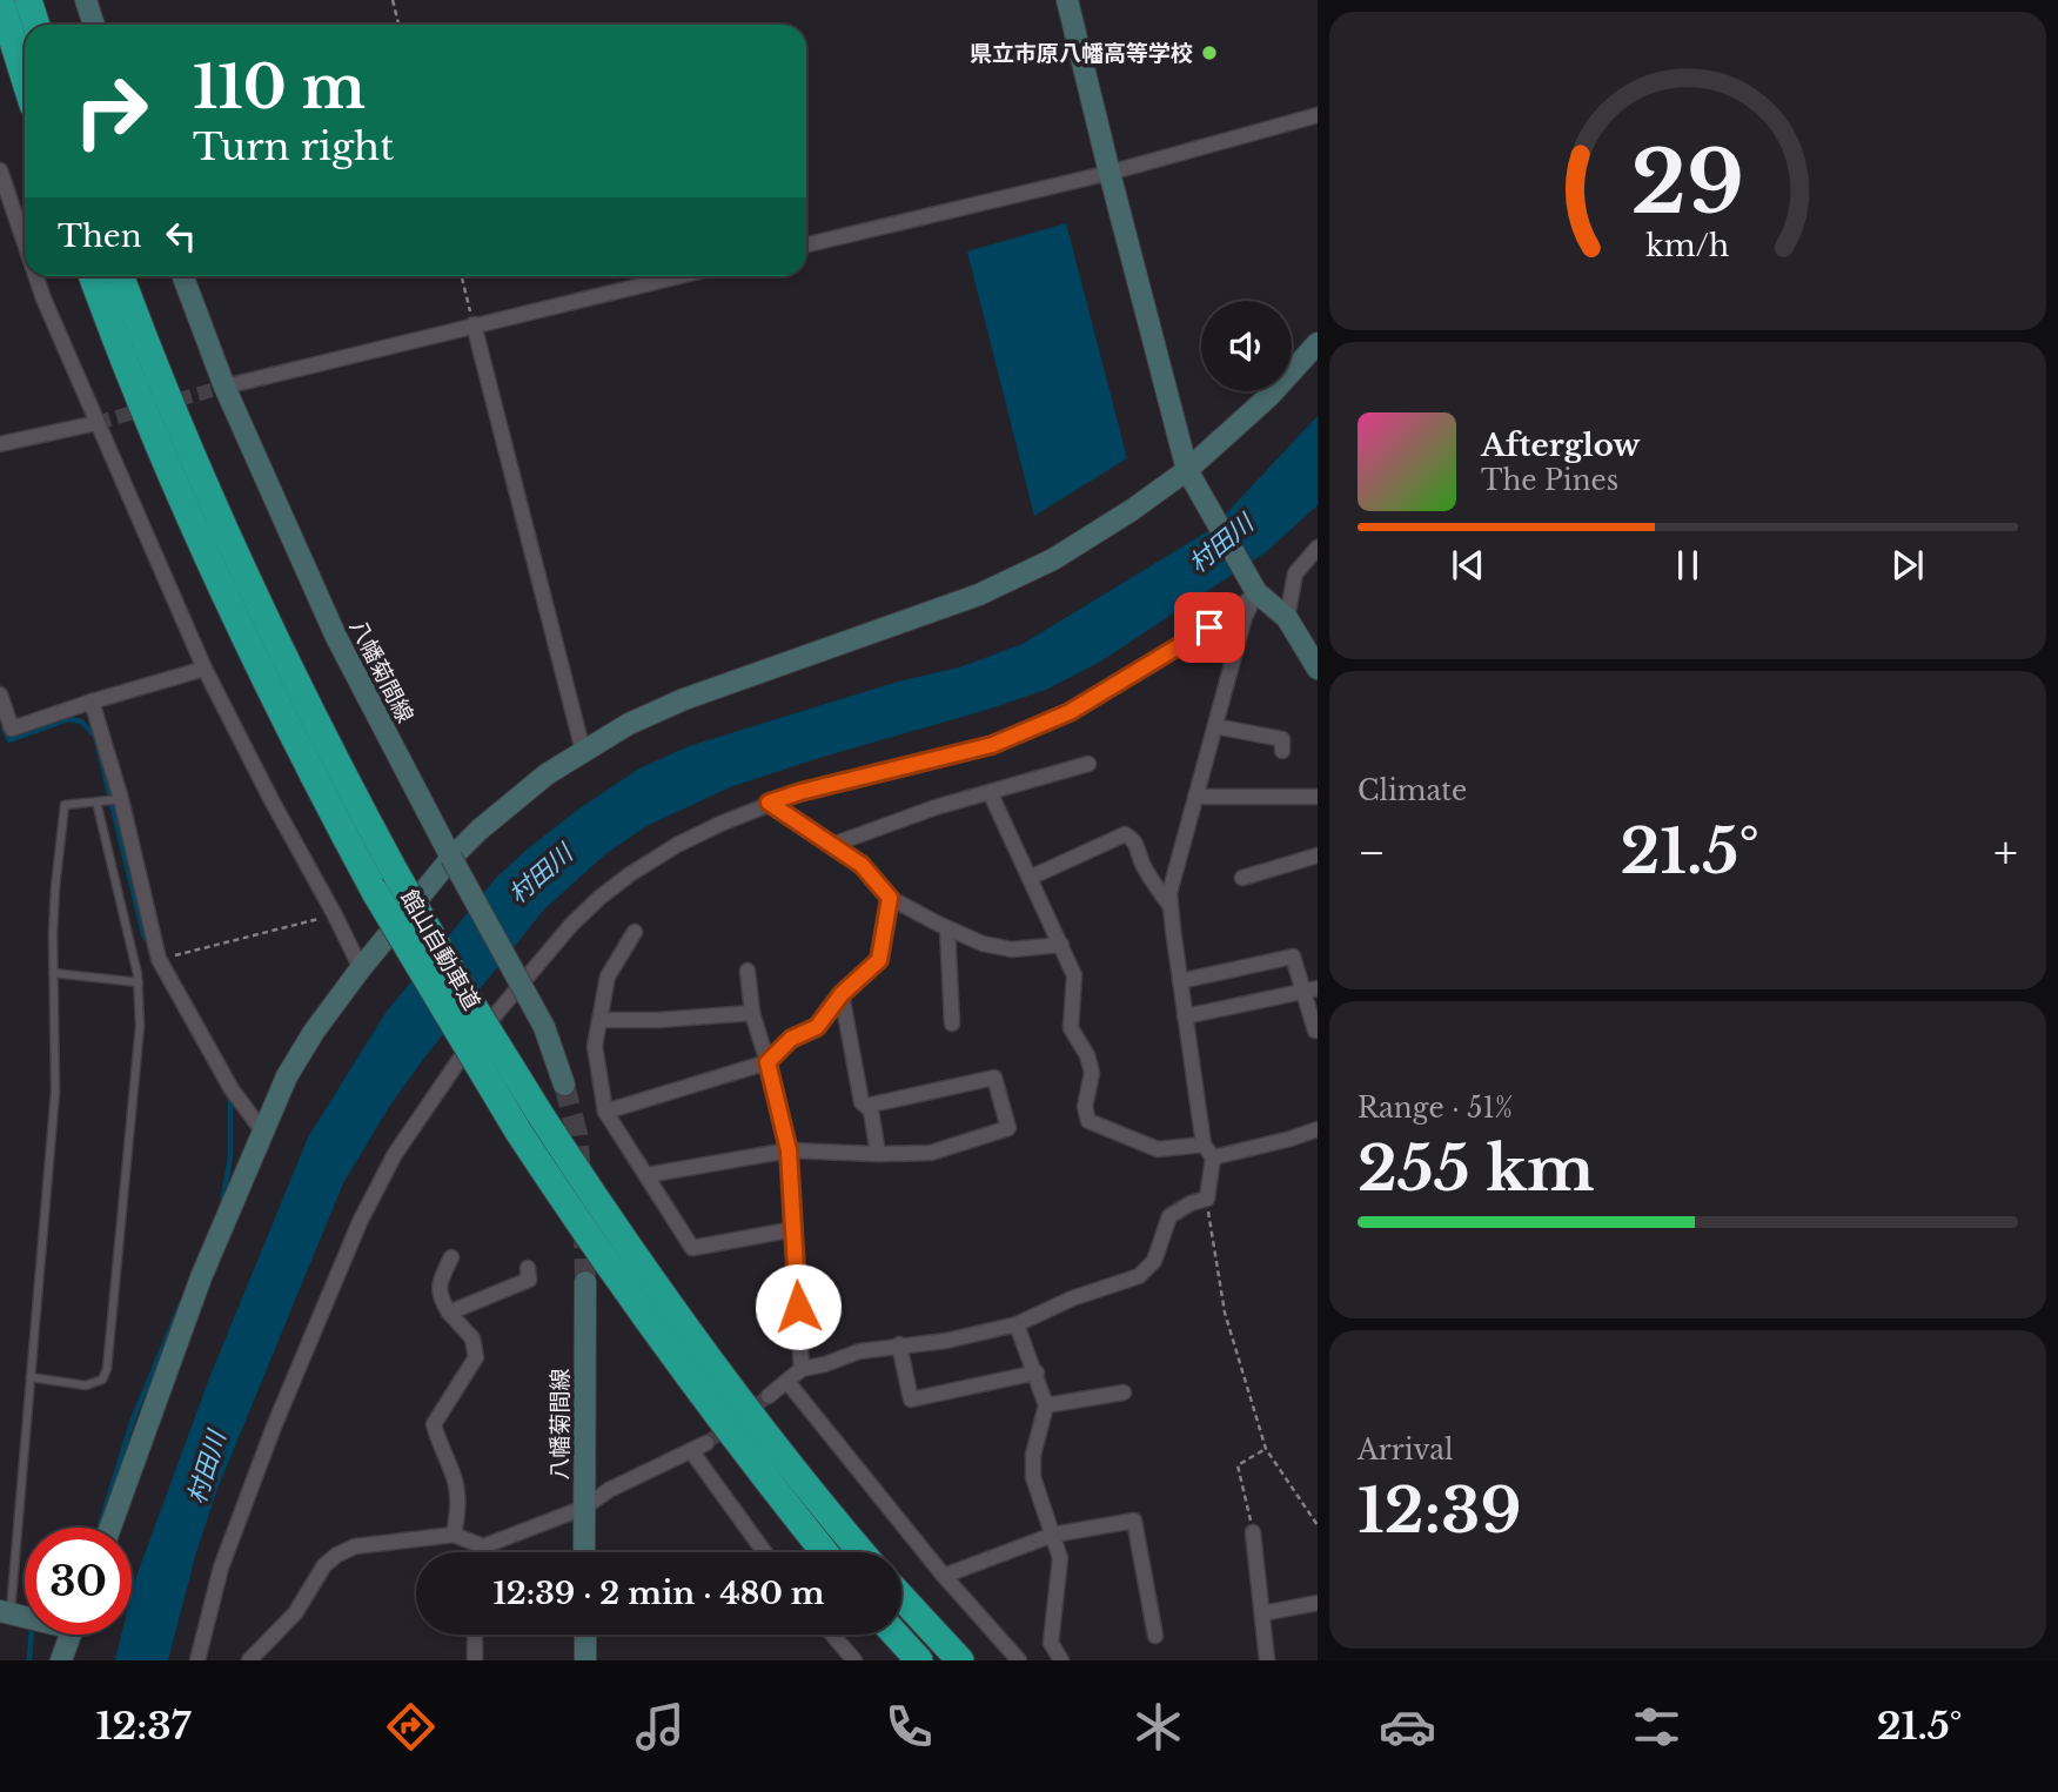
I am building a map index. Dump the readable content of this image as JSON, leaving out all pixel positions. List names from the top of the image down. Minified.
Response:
{"streets":{"highway":["館山自動車道"],"street":["八幡菊間線"]},"water":["村田川"],"places":["県立市原八幡高等学校"],"page":{"turn":["110 m","Turn right"],"then":"Then","song":["Afterglow","The Pines"],"tile":["Climate",["Range · 51%","255 km"],["Arrival","12:39"]],"heat":["−","21.5°","+"],"limit":"30","trip":"12:39 · 2 min · 480 m","tabs":["12:37","21.5°"],"gauge":["29","km/h"]}}
